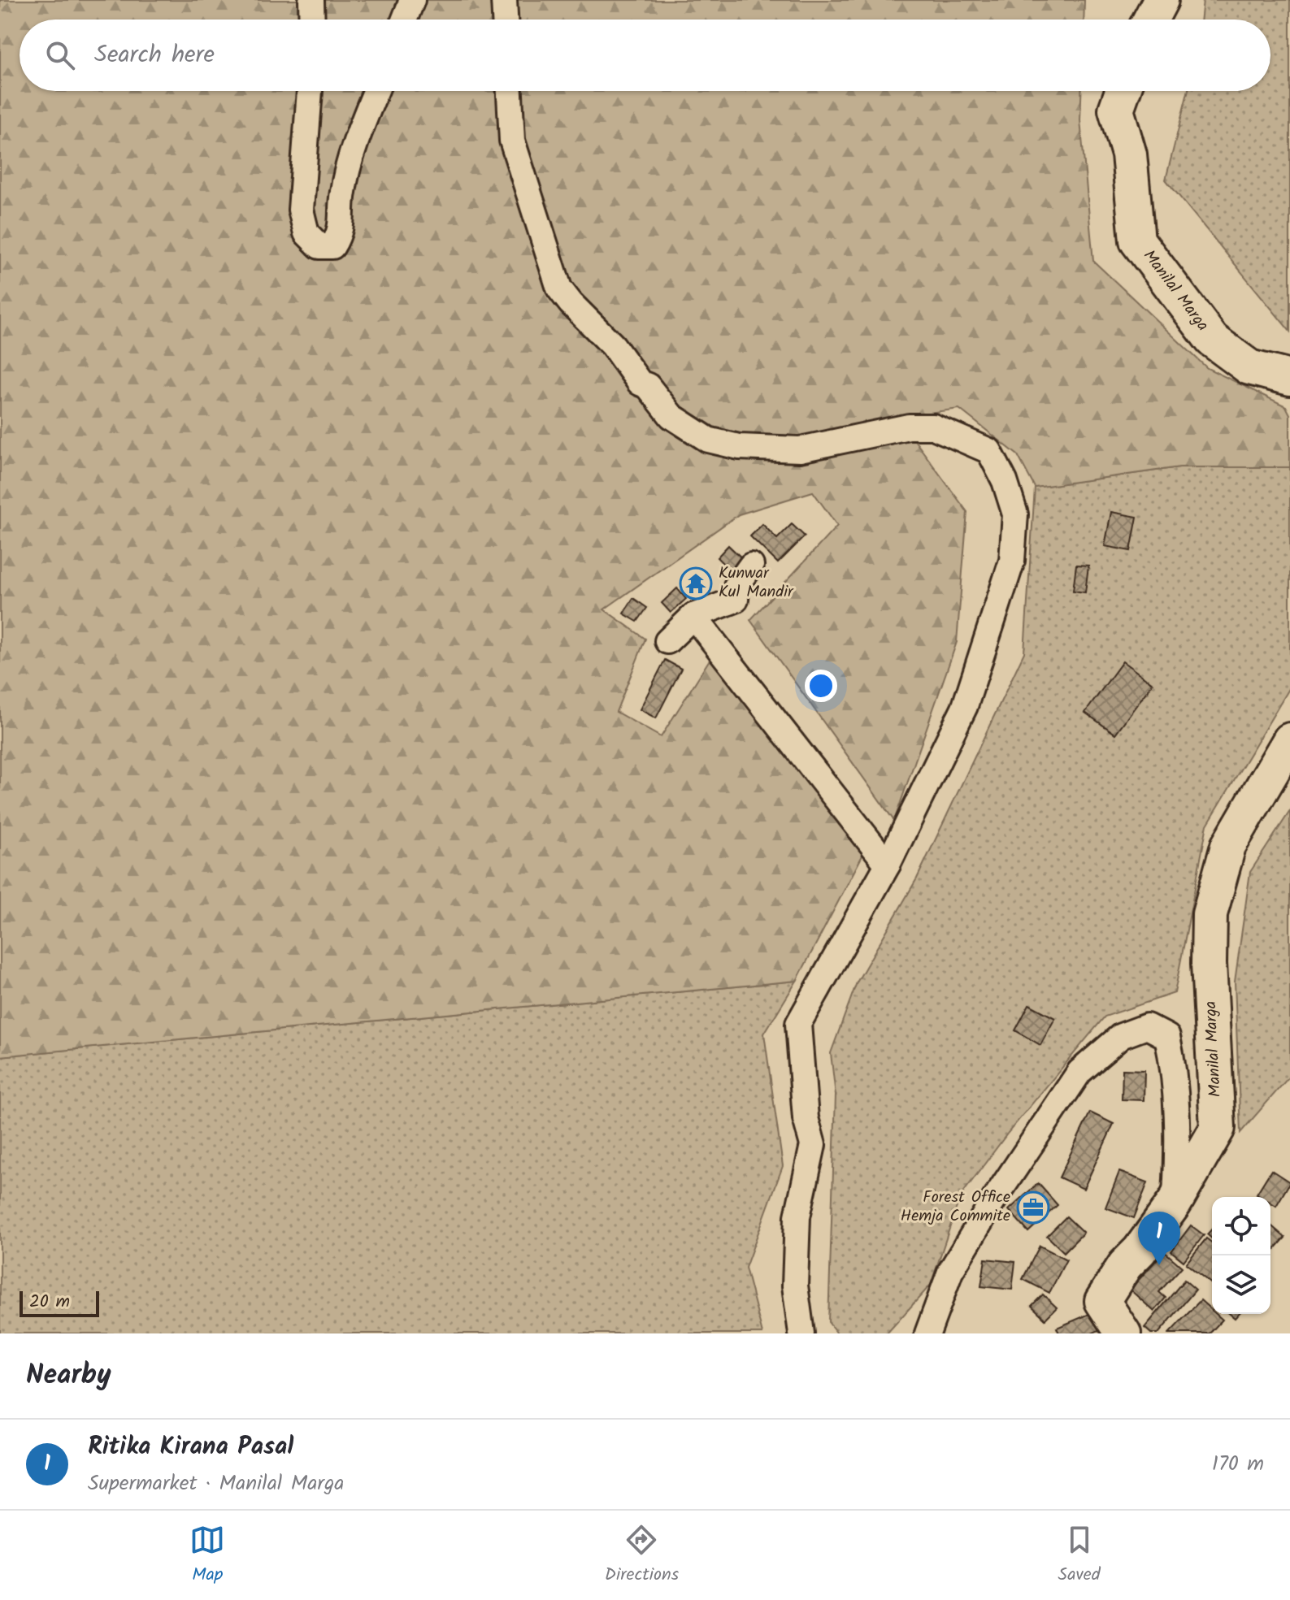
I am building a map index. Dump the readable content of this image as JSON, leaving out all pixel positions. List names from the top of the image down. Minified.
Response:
{"streets":{"street":["Manilal Marga"]},"places":{"temple":["Kunwar Kul Mandir"],"office":["Forest Office Hemja Commite"]},"scale_bar":"20 m","page":{"search":"Search here","pins":"1","scale":"20 m","heading":"Nearby","list":[{"mark":"1","name":"Ritika Kirana Pasal","note":"Supermarket · Manilal Marga","value":"170 m"}],"nav":["Map","Directions","Saved"]}}
